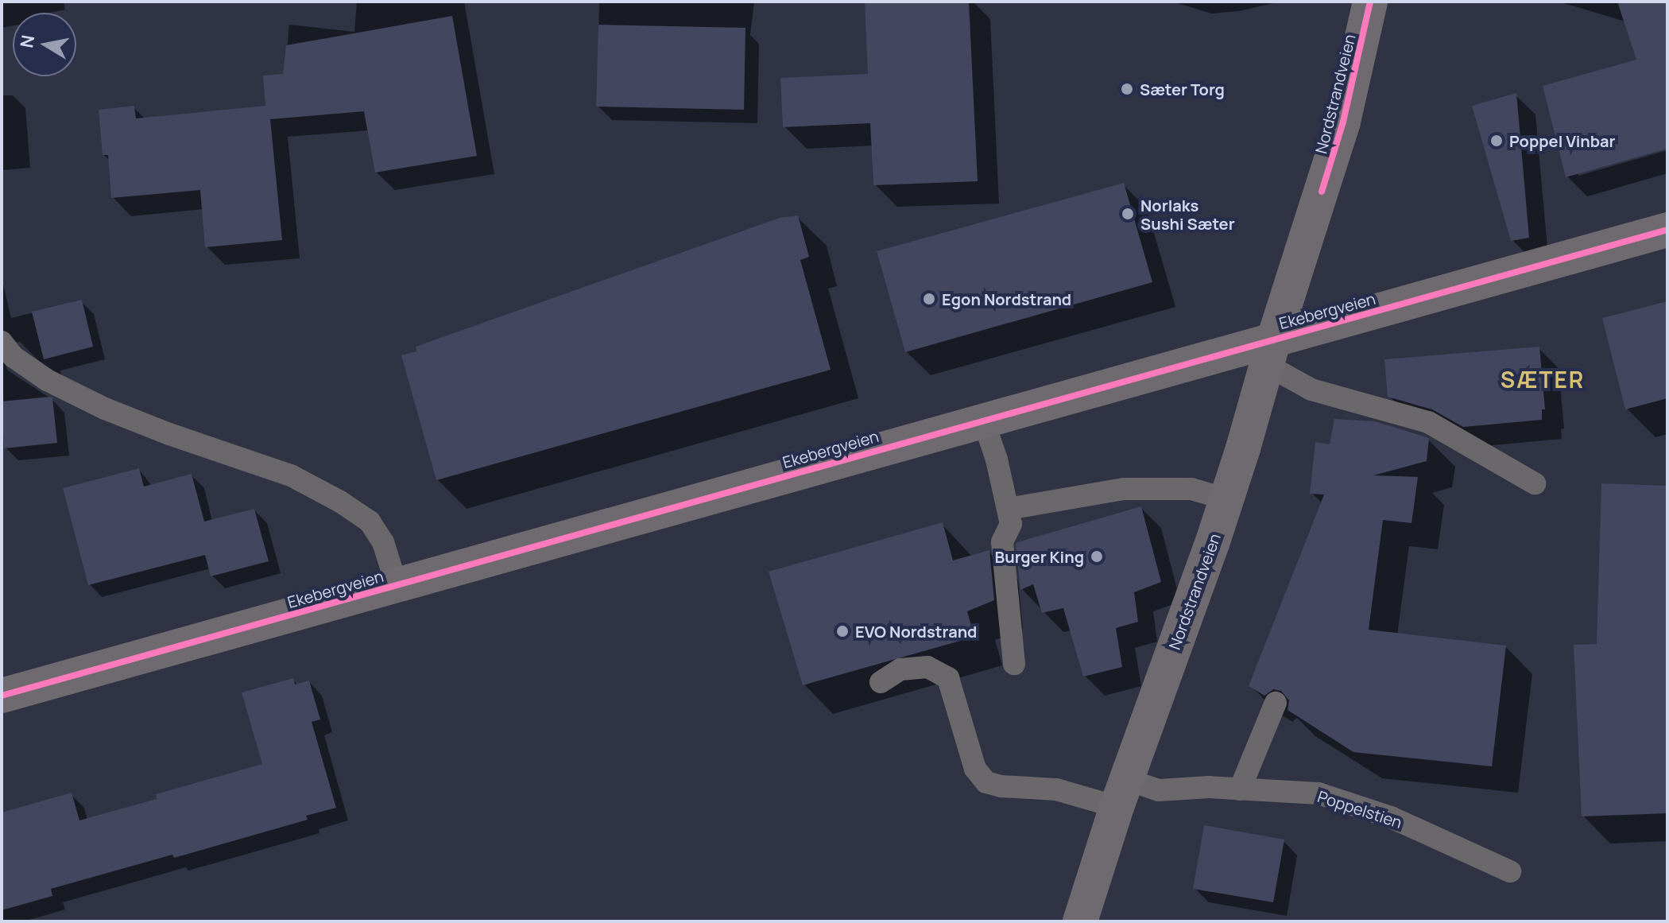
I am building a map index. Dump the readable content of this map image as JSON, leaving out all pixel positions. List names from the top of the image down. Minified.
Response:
{"streets":{"main road":["Nordstrandveien","Ekebergveien"],"lane":["Poppelstien"]},"crossings":[["Nordstrandveien","Ekebergveien"],["Nordstrandveien","Poppelstien"]],"districts":["SÆTER"],"places":["Sæter Torg","Poppel Vinbar","Norlaks Sushi Sæter","Egon Nordstrand","Burger King","EVO Nordstrand"],"north":"left"}
